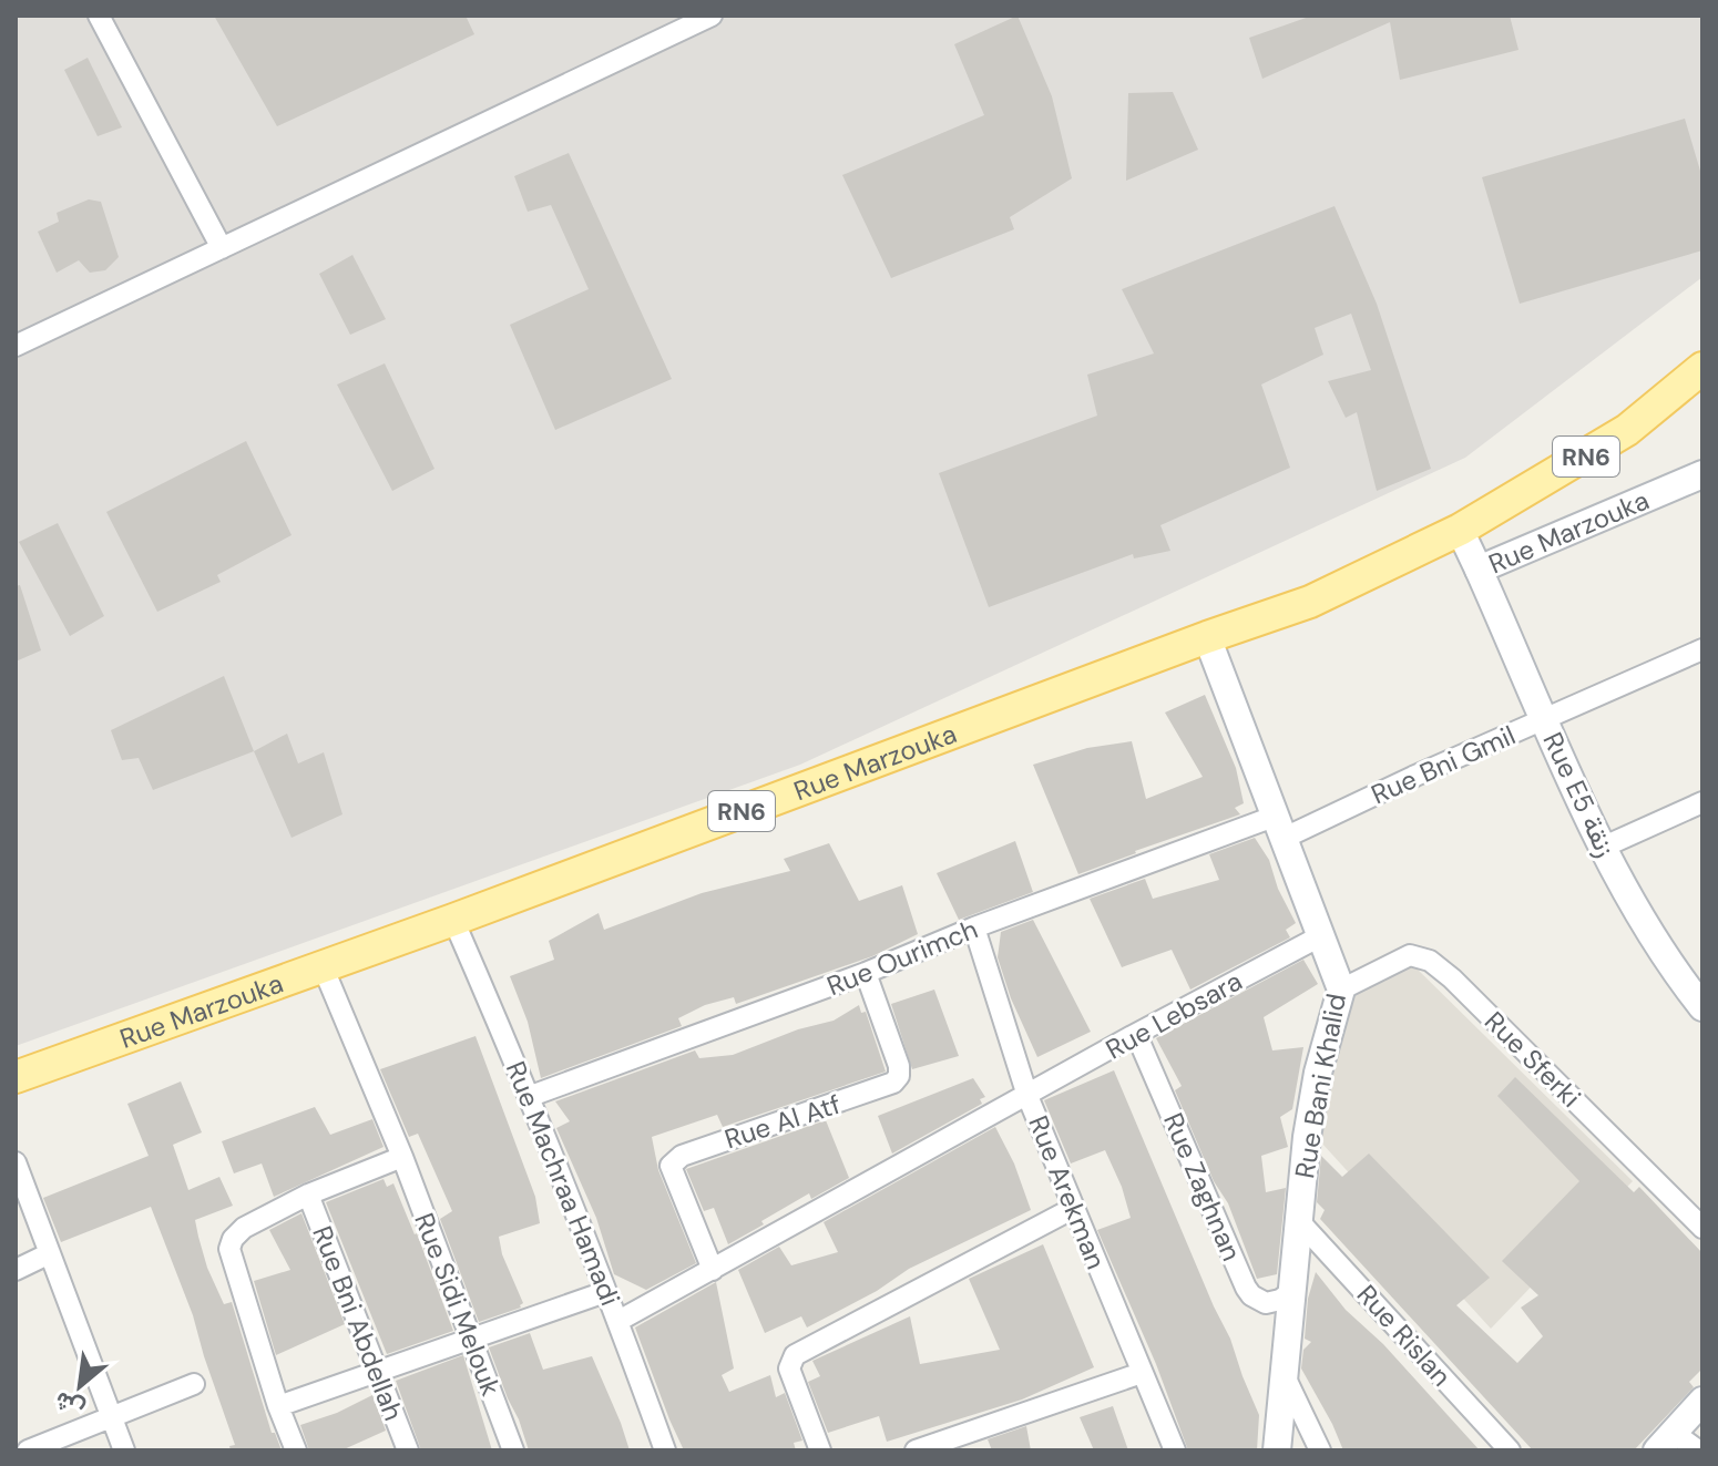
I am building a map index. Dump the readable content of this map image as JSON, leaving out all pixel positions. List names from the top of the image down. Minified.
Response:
{"streets":{"main road":["RN6","Rue Marzouka"],"street":["Rue Bni Gmil","Rue E5 زنقة","Rue Ourimch","Rue Lebsara","Rue Sferki","Rue Bani Khalid","Rue Al Atf","Rue Machraa Hamadi","Rue Zaghnan","Rue Arekman","Rue Sidi Melouk","Rue Bni Abdellah","Rue Rislan"]},"crossings":[["RN6","Rue Marzouka"],["Rue Marzouka","Rue E5 زنقة"],["Rue Marzouka","Rue Bani Khalid"],["Rue Marzouka","Rue Machraa Hamadi"],["Rue Marzouka","Rue Sidi Melouk"],["Rue Bni Gmil","Rue E5 زنقة"],["Rue Bni Gmil","Rue Ourimch"],["Rue Bni Gmil","Rue Bani Khalid"],["Rue Ourimch","Rue Bani Khalid"],["Rue Ourimch","Rue Al Atf"],["Rue Ourimch","Rue Machraa Hamadi"],["Rue Ourimch","Rue Arekman"],["Rue Lebsara","Rue Bani Khalid"],["Rue Lebsara","Rue Al Atf"],["Rue Lebsara","Rue Machraa Hamadi"],["Rue Lebsara","Rue Zaghnan"],["Rue Lebsara","Rue Arekman"],["Rue Sferki","Rue Bani Khalid"],["Rue Bani Khalid","Rue Zaghnan"],["Rue Bani Khalid","Rue Rislan"]],"north":"bottom left"}
